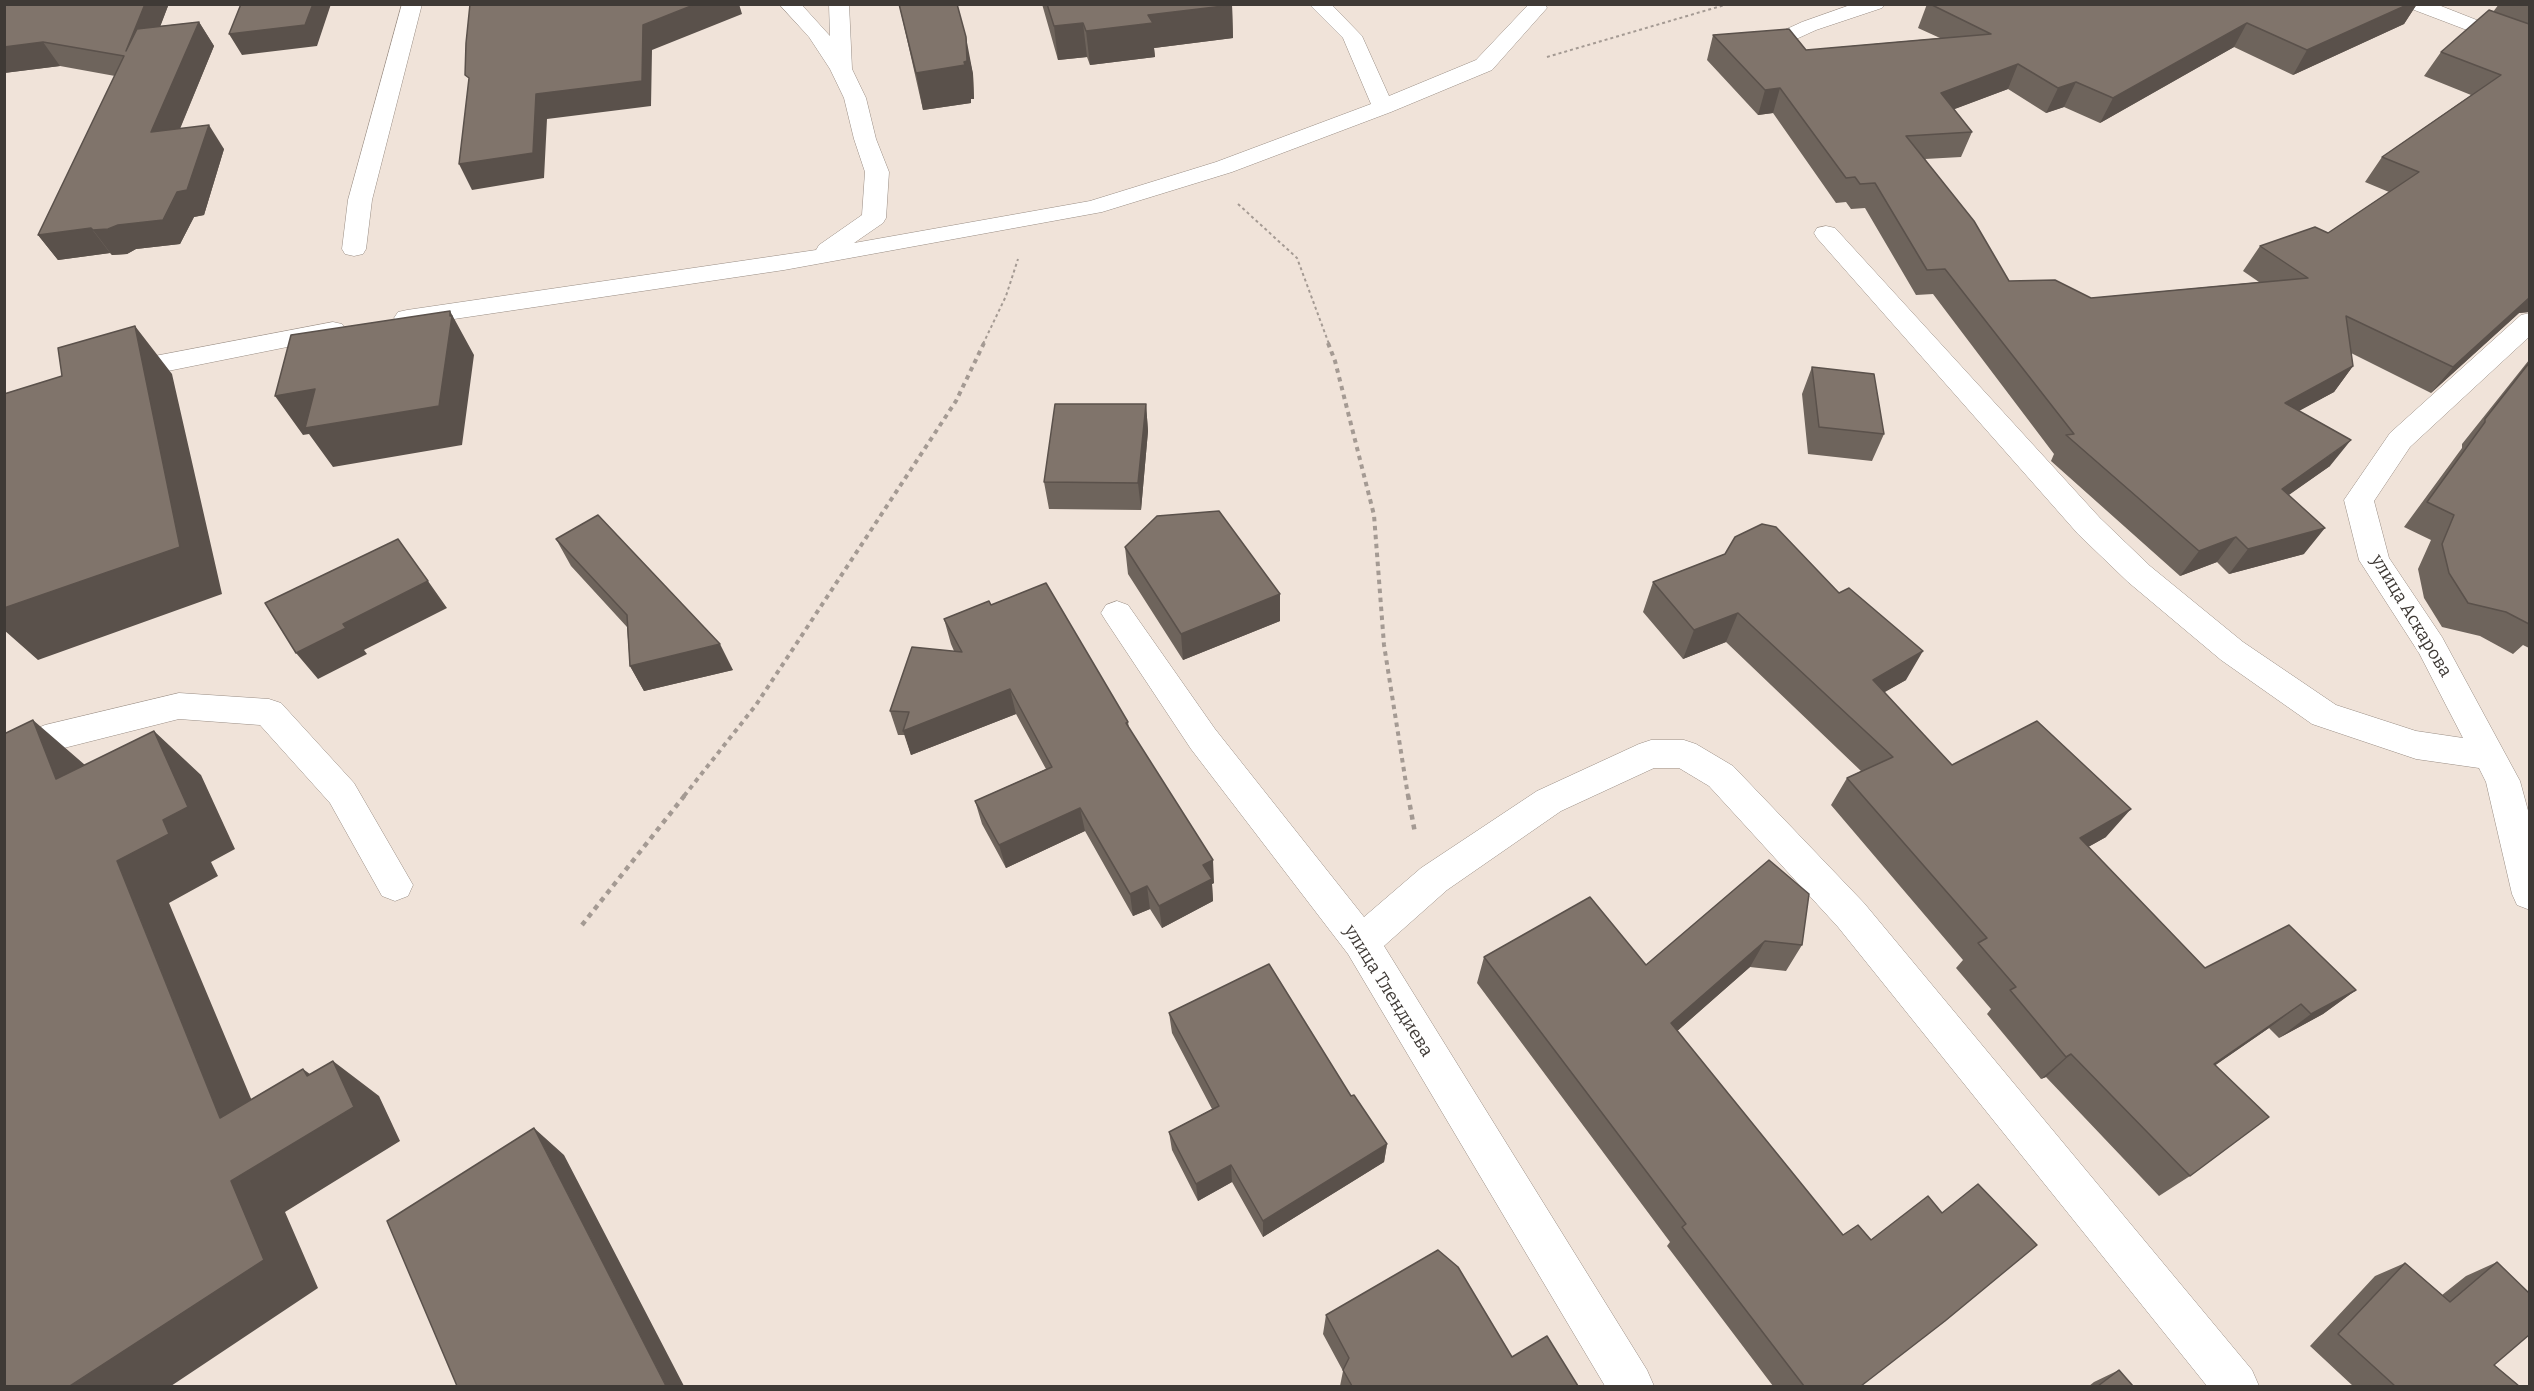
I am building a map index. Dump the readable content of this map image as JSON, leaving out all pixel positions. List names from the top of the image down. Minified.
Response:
{"streets":{"street":["улица Аскарова","улица Тлендиева"]}}
